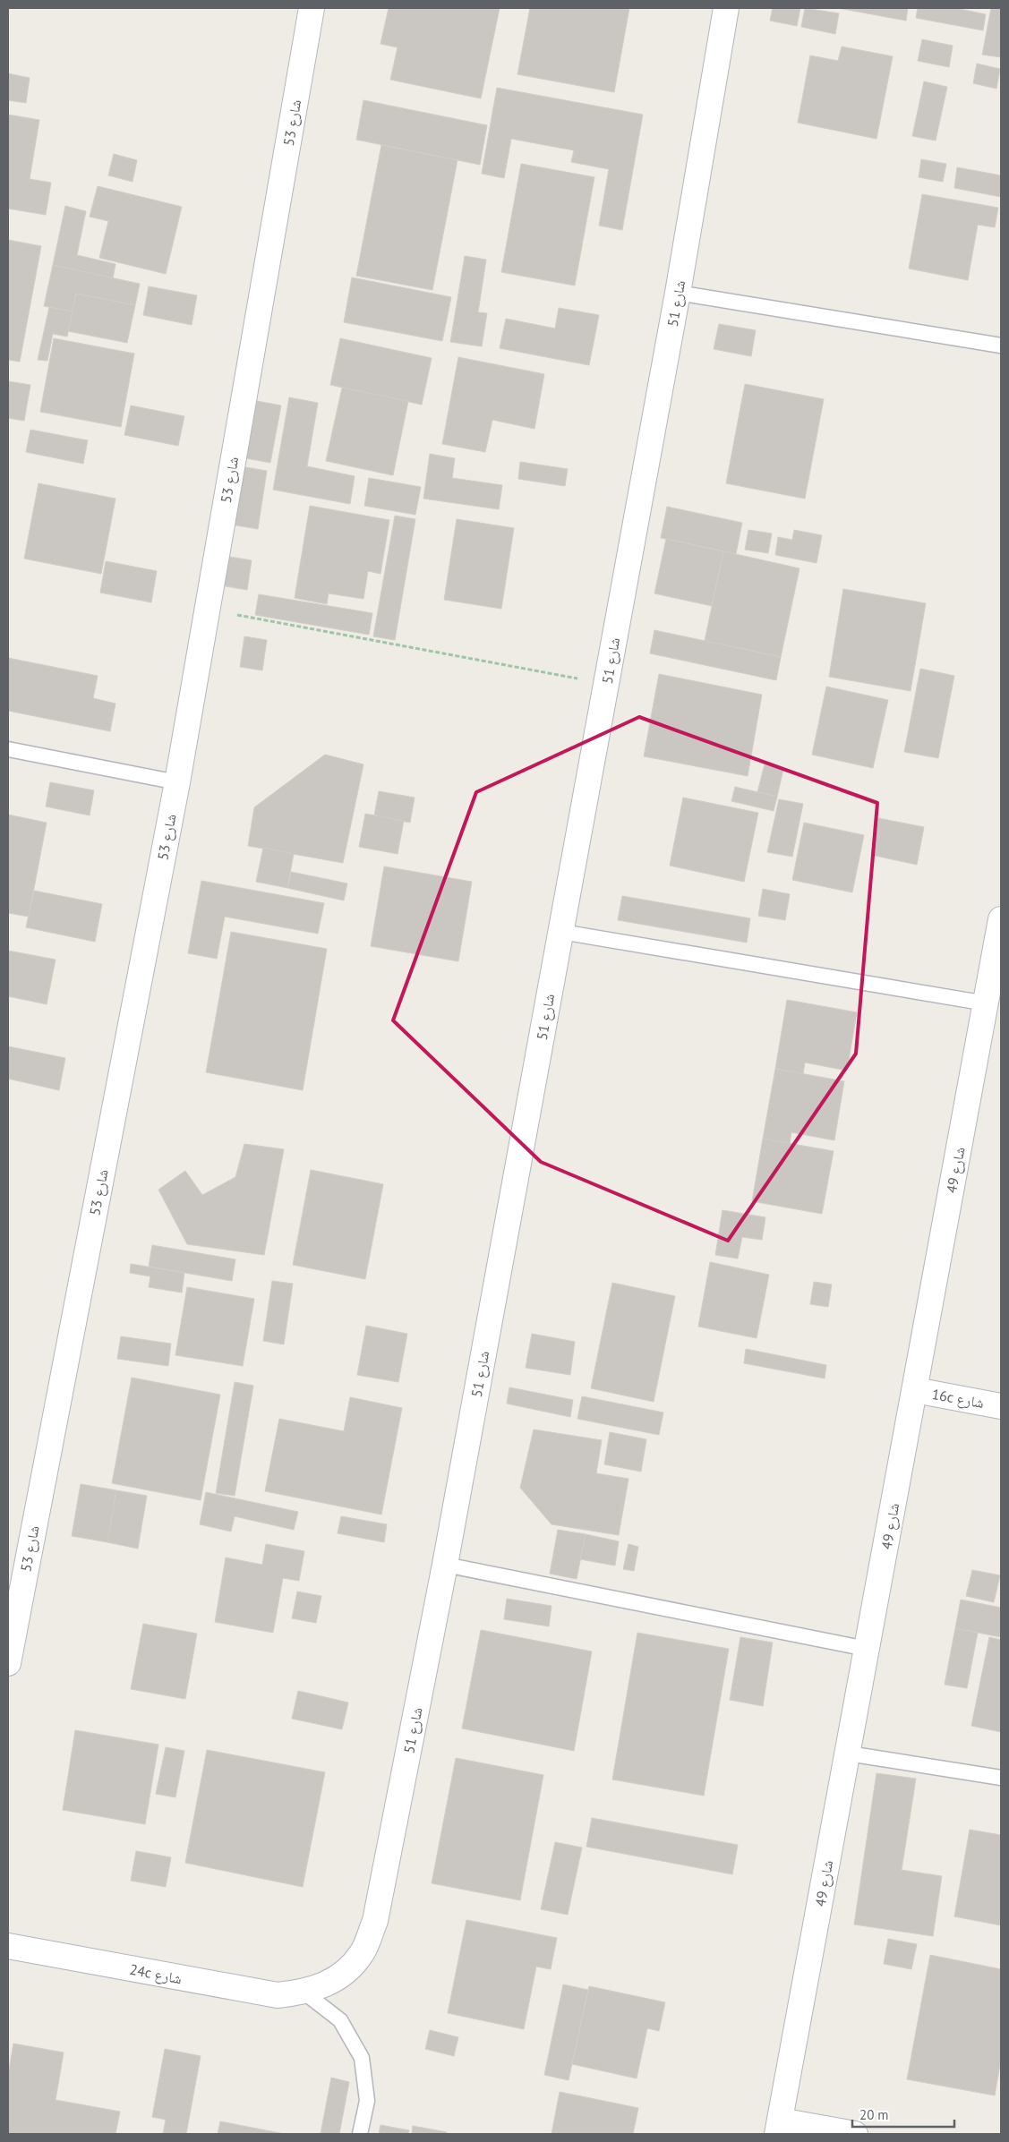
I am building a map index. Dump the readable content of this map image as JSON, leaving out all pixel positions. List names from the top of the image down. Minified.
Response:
{"streets":{"street":["شارع 53","شارع 51","شارع 49","16c شارع","24c شارع"]},"crossings":[["شارع 51","24c شارع"],["شارع 49","16c شارع"]],"scale_bar":"20 m"}
